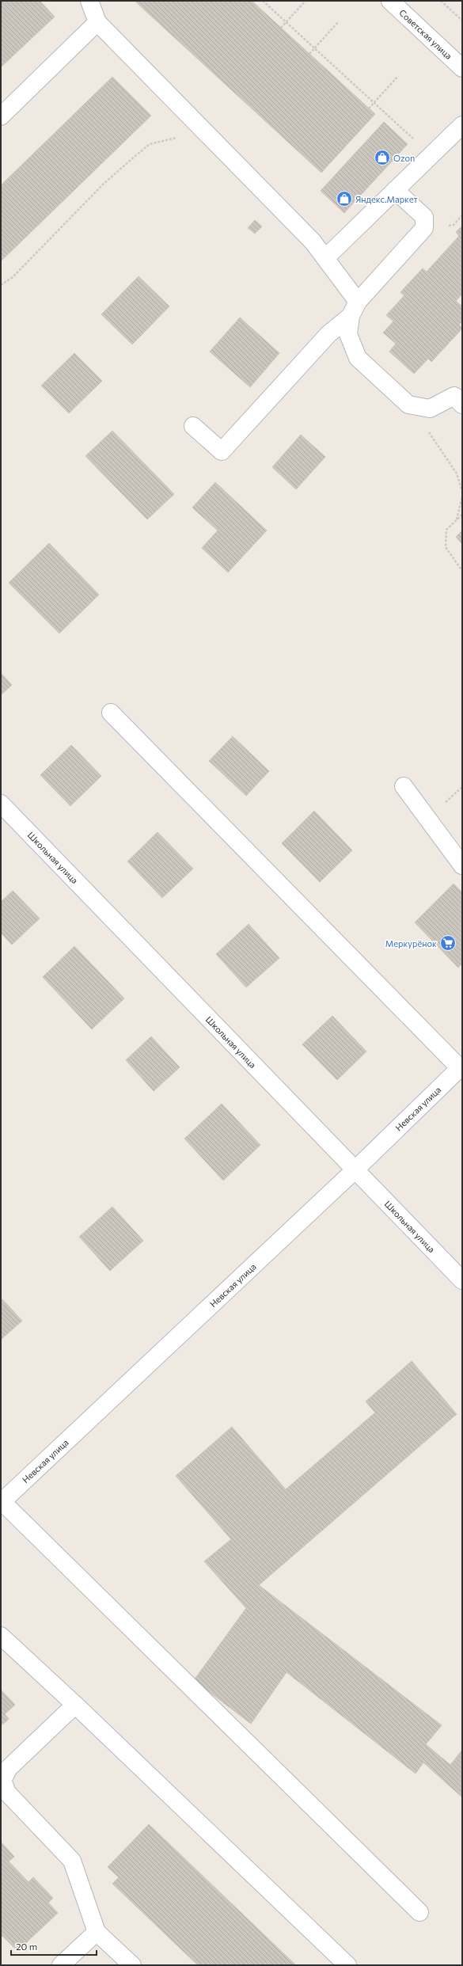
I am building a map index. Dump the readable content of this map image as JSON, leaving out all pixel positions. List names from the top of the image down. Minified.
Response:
{"streets":{"street":["Советская улица","Школьная улица","Невская улица"]},"crossings":[["Школьная улица","Невская улица"]],"places":{"shop":["Ozon","Яндекс.Маркет"],"supermarket":["Меркурёнок"]},"scale_bar":"20 m"}
